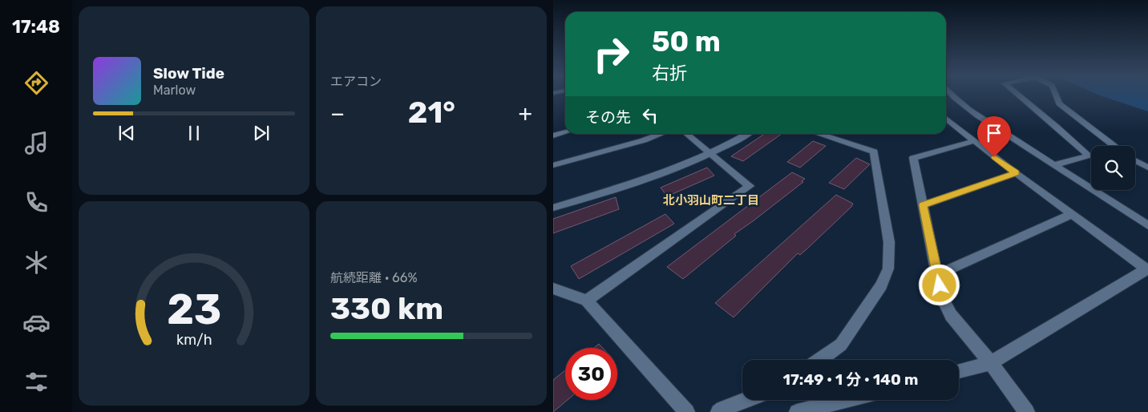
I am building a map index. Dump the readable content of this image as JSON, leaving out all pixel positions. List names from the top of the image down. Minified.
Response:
{"districts":["北小羽山町二丁目"],"page":{"tabs":"17:48","tile":["エアコン",["航続距離 · 66%","330 km"]],"turn":["50 m","右折"],"song":["Slow Tide","Marlow"],"heat":["−","21°","+"],"then":"その先","limit":"30","trip":"17:49 · 1 分 · 140 m","gauge":["23","km/h"]}}
